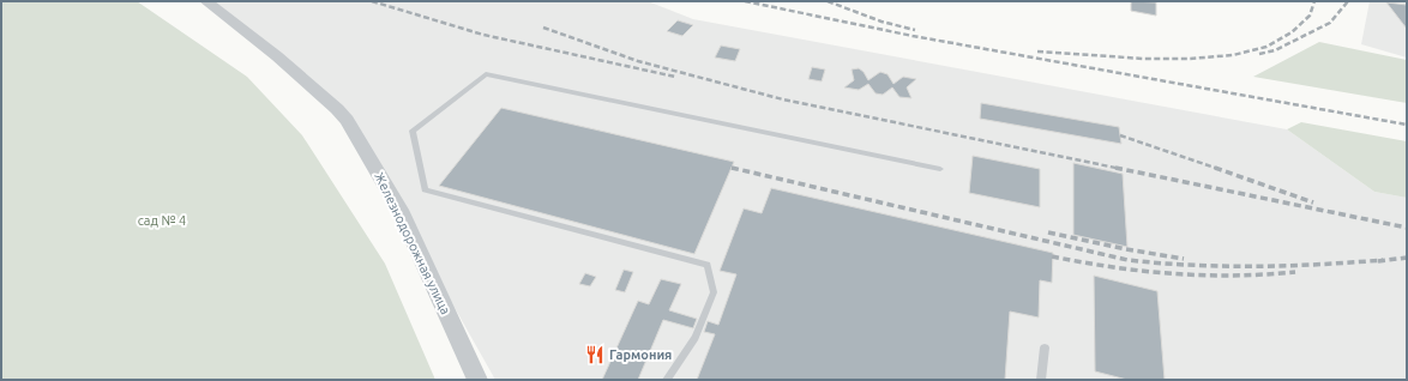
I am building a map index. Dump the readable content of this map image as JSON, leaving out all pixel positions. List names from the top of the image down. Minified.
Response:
{"streets":{"street":["Железнодорожная улица"]},"parks":["сад № 4"],"places":{"restaurant":["Гармония"]}}
